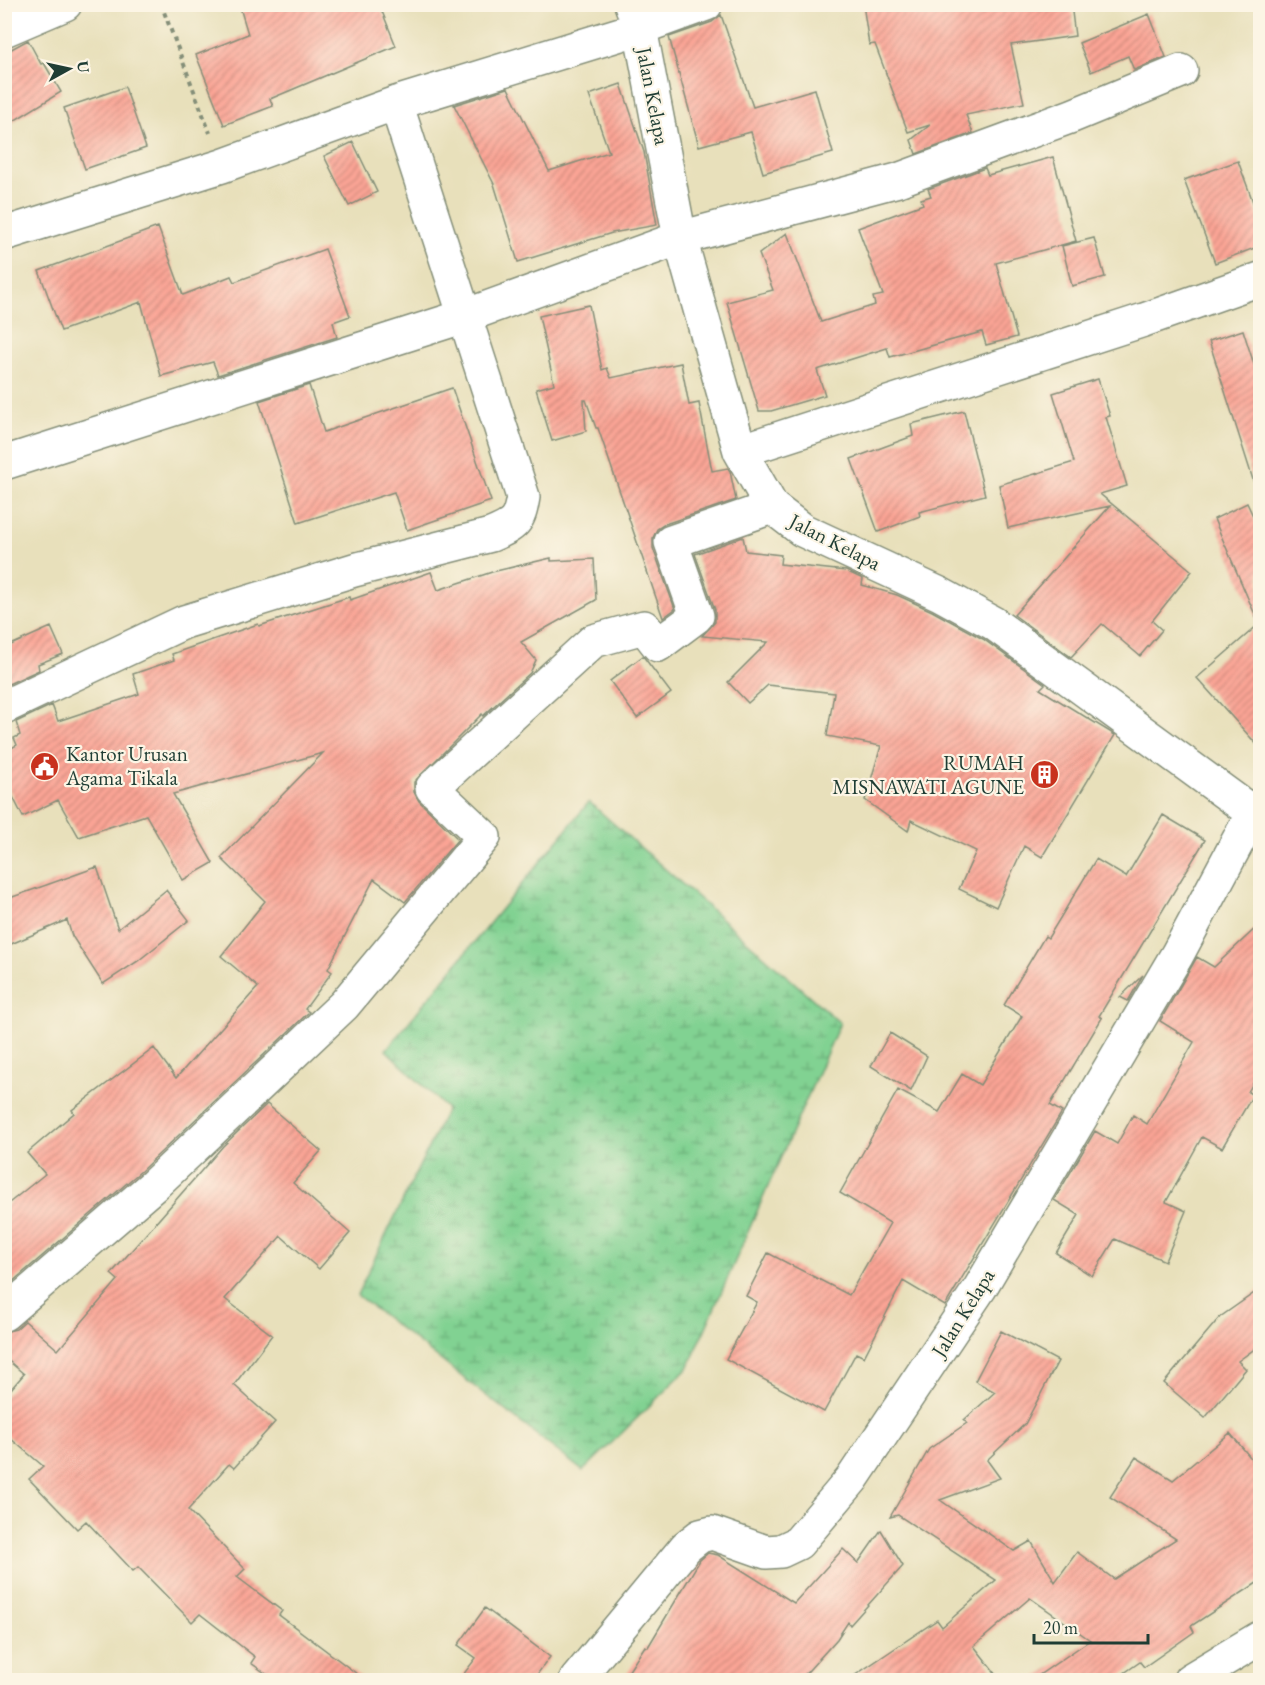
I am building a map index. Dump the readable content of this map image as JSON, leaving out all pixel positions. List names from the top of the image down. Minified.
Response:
{"streets":{"street":["Jalan Kelapa"]},"places":{"public building":["Kantor Urusan Agama Tikala"],"building":["RUMAH MISNAWATI AGUNE"]},"scale_bar":"20 m","north":"right"}
